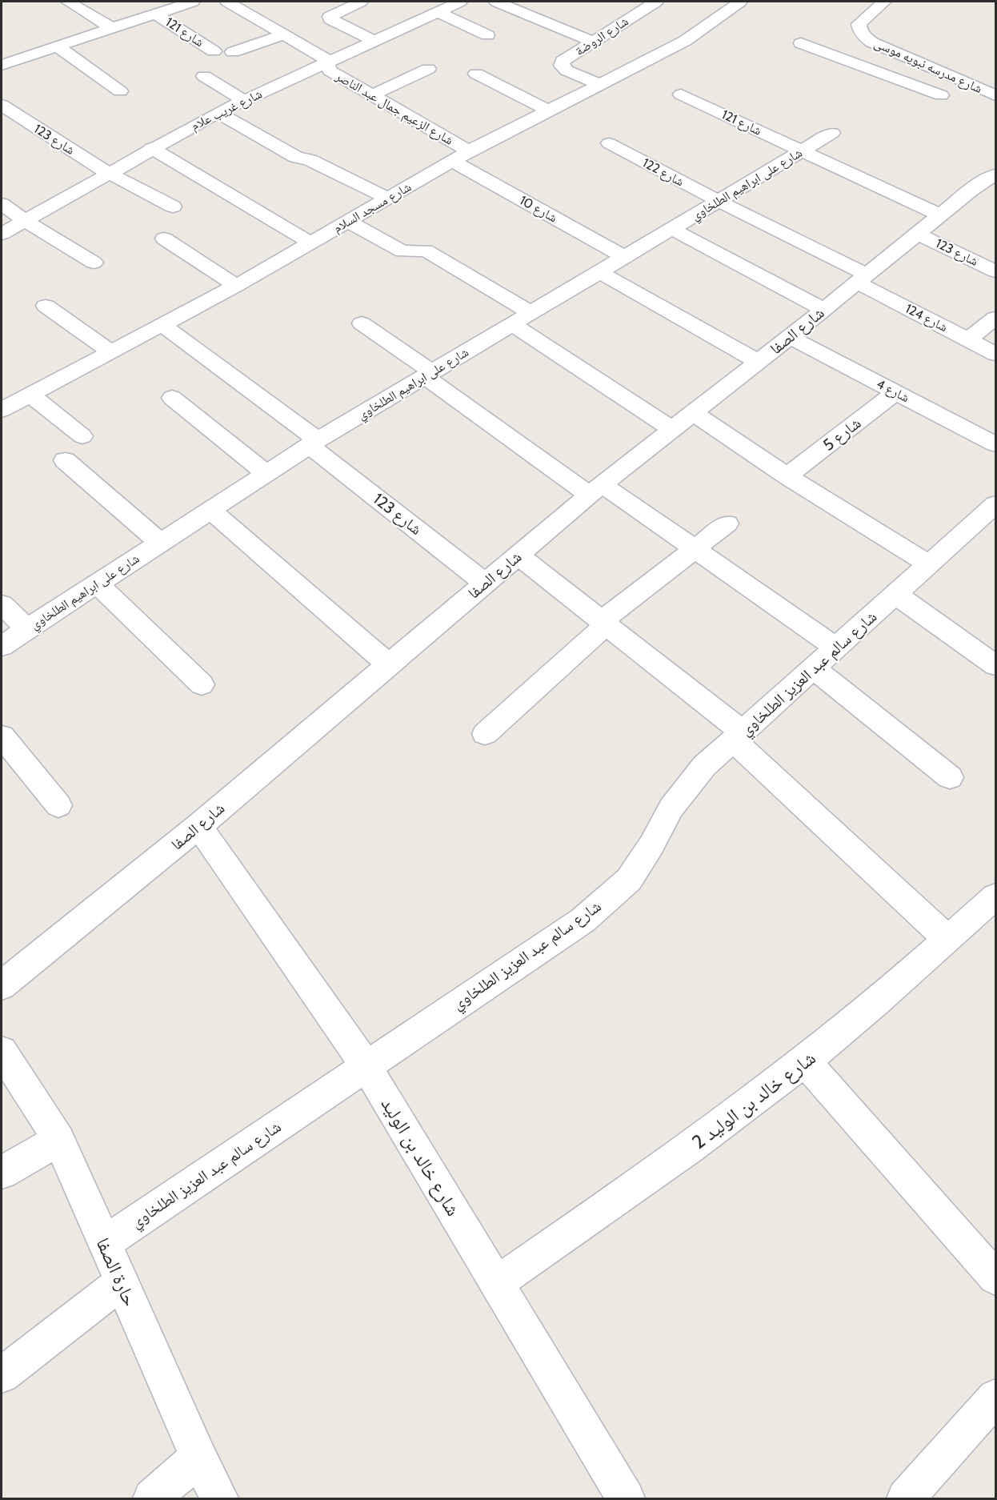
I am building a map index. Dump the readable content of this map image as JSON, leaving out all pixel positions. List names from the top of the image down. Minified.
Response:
{"streets":{"street":["شارع 121","شارع الروضة","شارع مدرسه نبويه موسى","شارع الزعيم جمال عبد الناصر","شارع غريب علام","شارع 123","شارع 122","شارع على ابراهيم الطلخاوي","شارع مسجد السلام","شارع 10","شارع 124","شارع الصفا","شارع 4","شارع 5","شارع سالم عبد العزيز الطلخاوي","شارع خالد بن الوليد 2","شارع خالد بن الوليد","حارة الصفا"]},"crossings":[["شارع 121","شارع على ابراهيم الطلخاوي"],["شارع 121","شارع الصفا"],["شارع الروضة","شارع مسجد السلام"],["شارع الزعيم جمال عبد الناصر","شارع غريب علام"],["شارع الزعيم جمال عبد الناصر","شارع مسجد السلام"],["شارع غريب علام","شارع 123"],["شارع 123","شارع على ابراهيم الطلخاوي"],["شارع 123","شارع مسجد السلام"],["شارع 123","شارع الصفا"],["شارع 122","شارع على ابراهيم الطلخاوي"],["شارع 122","شارع 124"],["شارع 122","شارع الصفا"],["شارع على ابراهيم الطلخاوي","شارع 10"],["شارع مسجد السلام","شارع 10"],["شارع 124","شارع الصفا"],["شارع الصفا","شارع 4"],["شارع الصفا","شارع خالد بن الوليد"],["شارع 4","شارع 5"],["شارع سالم عبد العزيز الطلخاوي","شارع خالد بن الوليد"],["شارع سالم عبد العزيز الطلخاوي","حارة الصفا"],["شارع خالد بن الوليد 2","شارع خالد بن الوليد"]]}
